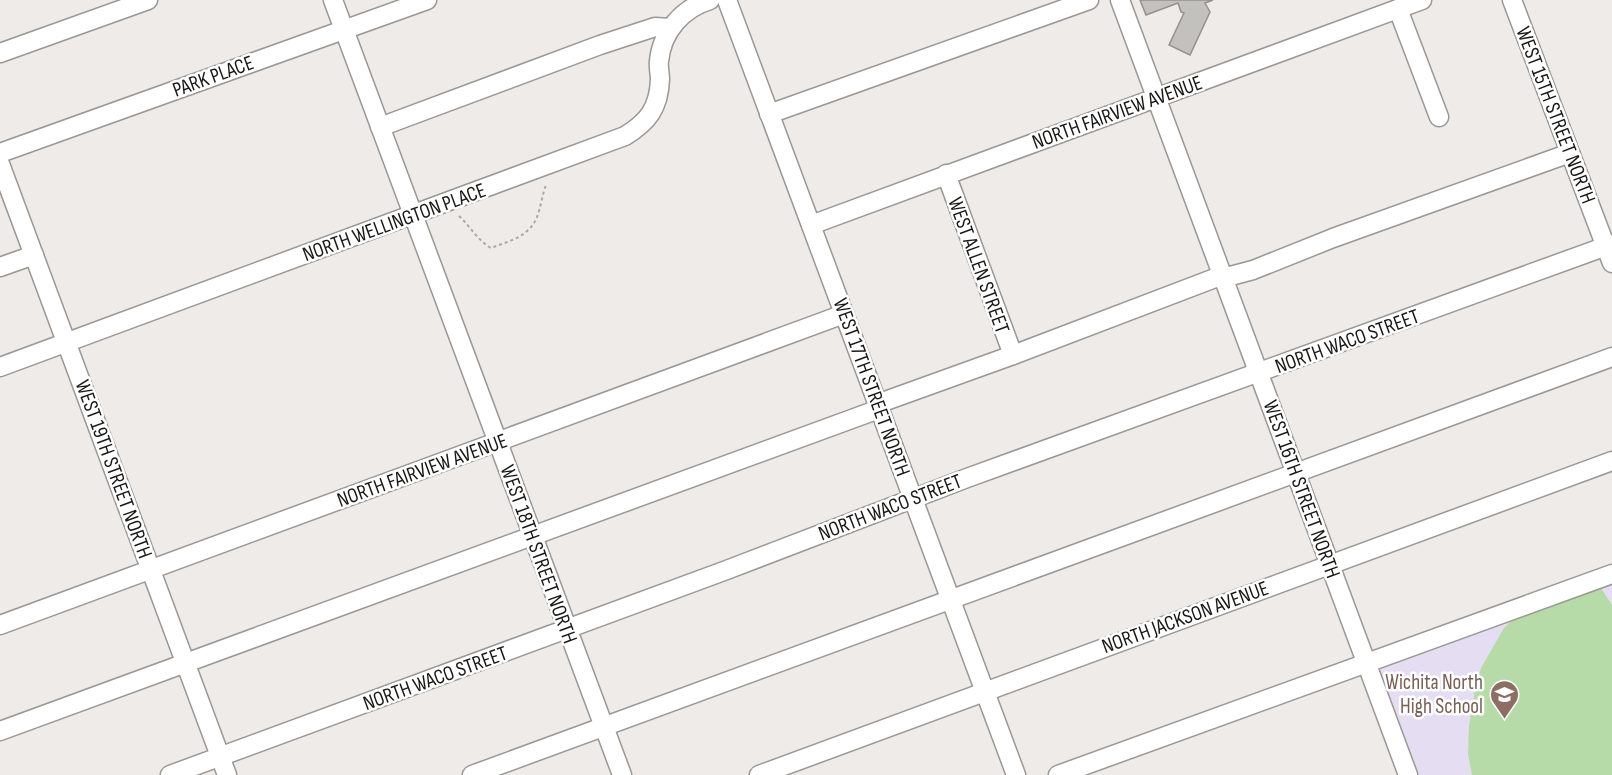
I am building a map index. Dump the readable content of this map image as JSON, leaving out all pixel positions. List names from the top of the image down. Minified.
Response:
{"streets":{"street":["PARK PLACE","NORTH FAIRVIEW AVENUE","WEST 15TH STREET NORTH","NORTH WELLINGTON PLACE","WEST ALLEN STREET","NORTH WACO STREET","WEST 17TH STREET NORTH","WEST 19TH STREET NORTH","WEST 16TH STREET NORTH","WEST 18TH STREET NORTH","NORTH JACKSON AVENUE"]},"crossings":[["PARK PLACE","WEST 18TH STREET NORTH"],["NORTH FAIRVIEW AVENUE","WEST ALLEN STREET"],["NORTH FAIRVIEW AVENUE","WEST 17TH STREET NORTH"],["NORTH FAIRVIEW AVENUE","WEST 19TH STREET NORTH"],["NORTH FAIRVIEW AVENUE","WEST 16TH STREET NORTH"],["NORTH FAIRVIEW AVENUE","WEST 18TH STREET NORTH"],["WEST 15TH STREET NORTH","NORTH WACO STREET"],["NORTH WELLINGTON PLACE","WEST 19TH STREET NORTH"],["NORTH WELLINGTON PLACE","WEST 18TH STREET NORTH"],["NORTH WACO STREET","WEST 17TH STREET NORTH"],["NORTH WACO STREET","WEST 19TH STREET NORTH"],["NORTH WACO STREET","WEST 16TH STREET NORTH"],["NORTH WACO STREET","WEST 18TH STREET NORTH"],["WEST 17TH STREET NORTH","NORTH JACKSON AVENUE"],["WEST 16TH STREET NORTH","NORTH JACKSON AVENUE"]],"places":{"school or university":["Wichita North High School"]}}
